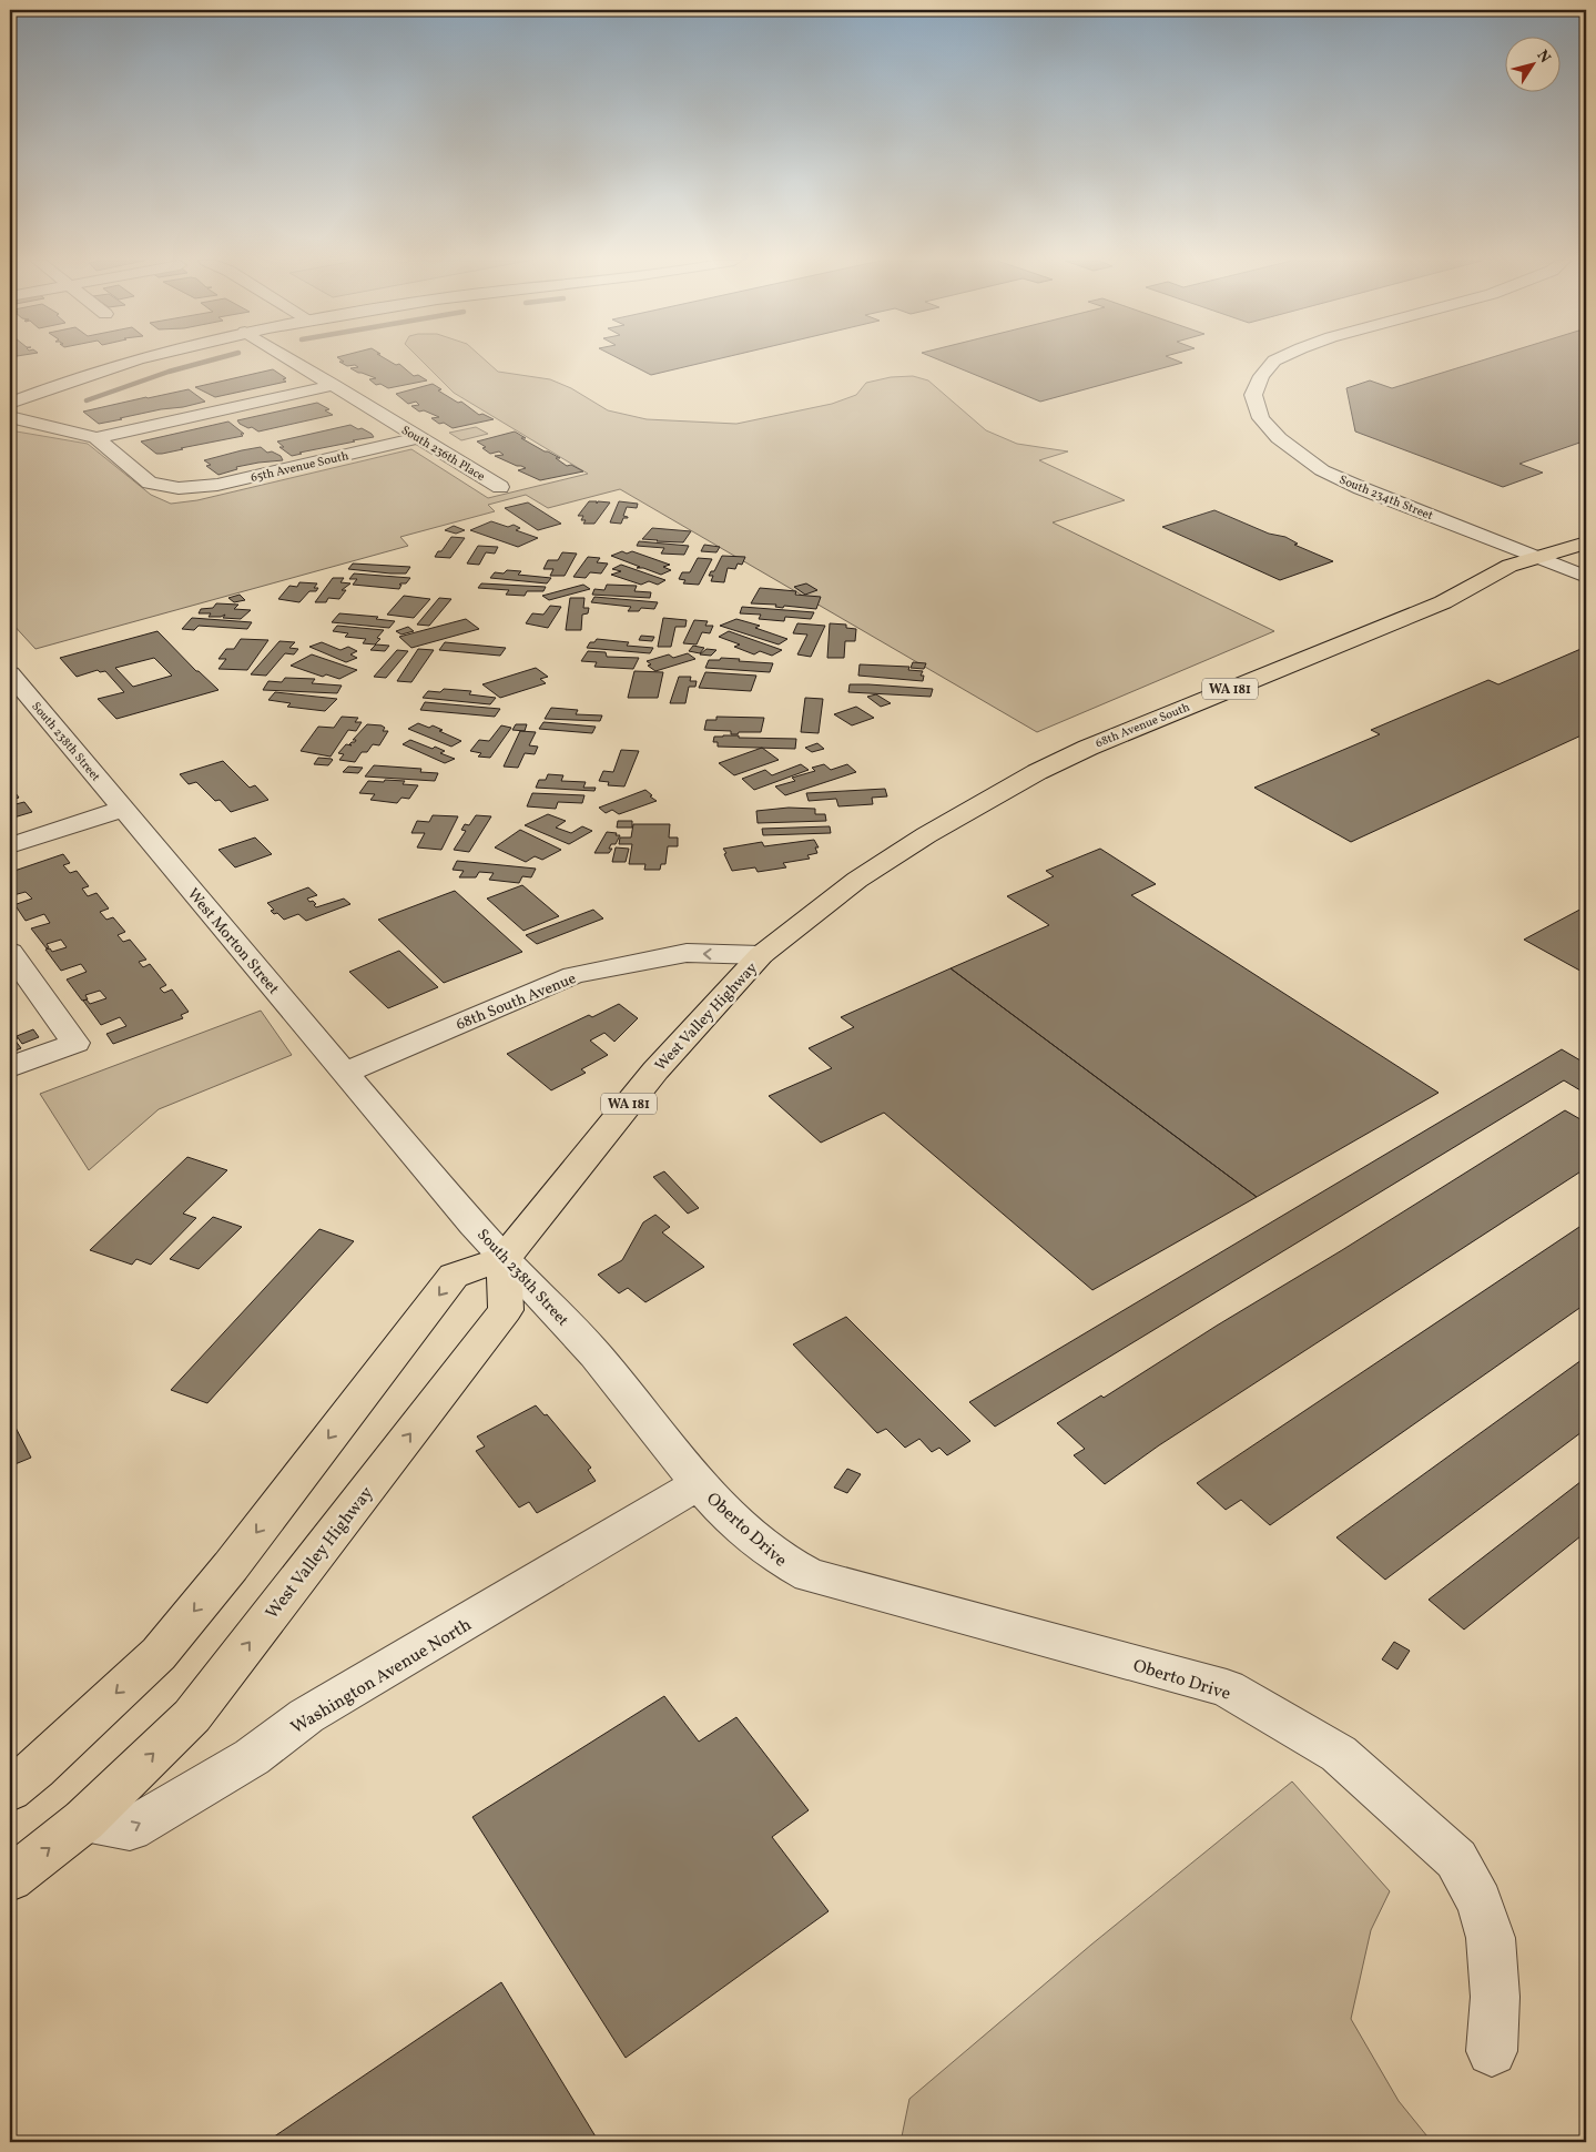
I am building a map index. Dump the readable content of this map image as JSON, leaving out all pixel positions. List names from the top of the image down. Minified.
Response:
{"streets":{"main road":["WA 181","68th Avenue South","West Valley Highway"],"street":["South 236th Place","65th Avenue South","South 234th Street","South 238th Street","West Morton Street","68th South Avenue","Oberto Drive","Washington Avenue North"]},"crossings":[["South 236th Place","65th Avenue South"],["South 234th Street","68th Avenue South"],["68th Avenue South","68th South Avenue"],["68th Avenue South","West Valley Highway"],["South 238th Street","West Morton Street"],["South 238th Street","68th South Avenue"],["South 238th Street","West Valley Highway"],["South 238th Street","Oberto Drive"],["South 238th Street","Washington Avenue North"],["West Morton Street","68th South Avenue"],["68th South Avenue","West Valley Highway"],["West Valley Highway","Washington Avenue North"],["Oberto Drive","Washington Avenue North"]],"one_way":["68th South Avenue","Washington Avenue North"],"north":"top right"}
